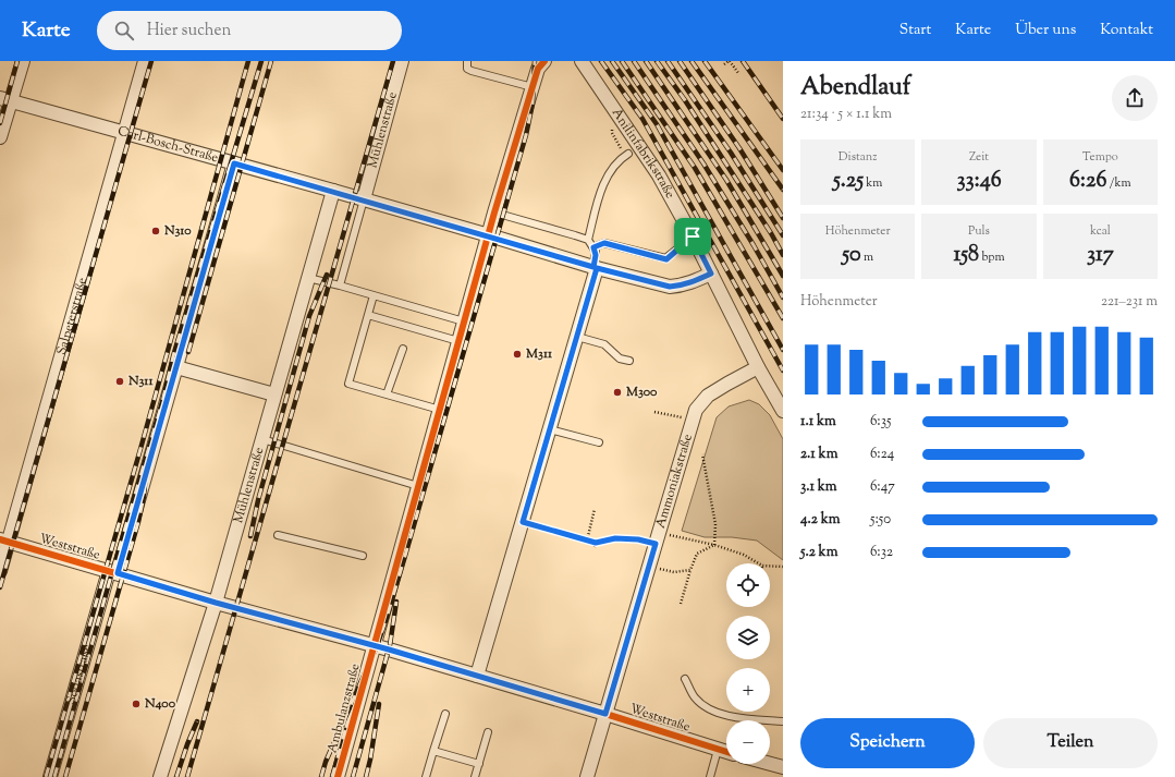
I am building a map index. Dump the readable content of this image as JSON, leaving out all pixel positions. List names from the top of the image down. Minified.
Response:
{"streets":{"street":["Mühlenstraße","Carl-Bosch-Straße","Anilinfabrikstraße","Salpeterstraße","Ammoniakstraße","Weststraße","Sodastraße","Ambulanzstraße"]},"crossings":[["Mühlenstraße","Carl-Bosch-Straße"],["Mühlenstraße","Weststraße"],["Carl-Bosch-Straße","Anilinfabrikstraße"],["Carl-Bosch-Straße","Salpeterstraße"],["Carl-Bosch-Straße","Sodastraße"],["Carl-Bosch-Straße","Ambulanzstraße"],["Anilinfabrikstraße","Ammoniakstraße"],["Salpeterstraße","Weststraße"],["Ammoniakstraße","Weststraße"],["Weststraße","Sodastraße"],["Weststraße","Ambulanzstraße"]],"places":["N310","M311","N311","M300","N400"],"page":{"header":"Karte","search":"Hier suchen","nav":["Start","Karte","Über uns","Kontakt"],"heading":["Abendlauf","21:34 · 5 × 1.1 km"],"stats":[["Distanz","5.25 km"],["Zeit","33:46"],["Tempo","6:26 /km"],["Höhenmeter","50 m"],["Puls","158 bpm"],["kcal","317"]],"chart":["Höhenmeter","221–231 m"],"list":[{"name":"1.1 km","note":"6:35"},{"name":"2.1 km","note":"6:24"},{"name":"3.1 km","note":"6:47"},{"name":"4.2 km","note":"5:50"},{"name":"5.2 km","note":"6:32"}],"map_buttons":["+","−"],"buttons":["Speichern","Teilen"]}}
